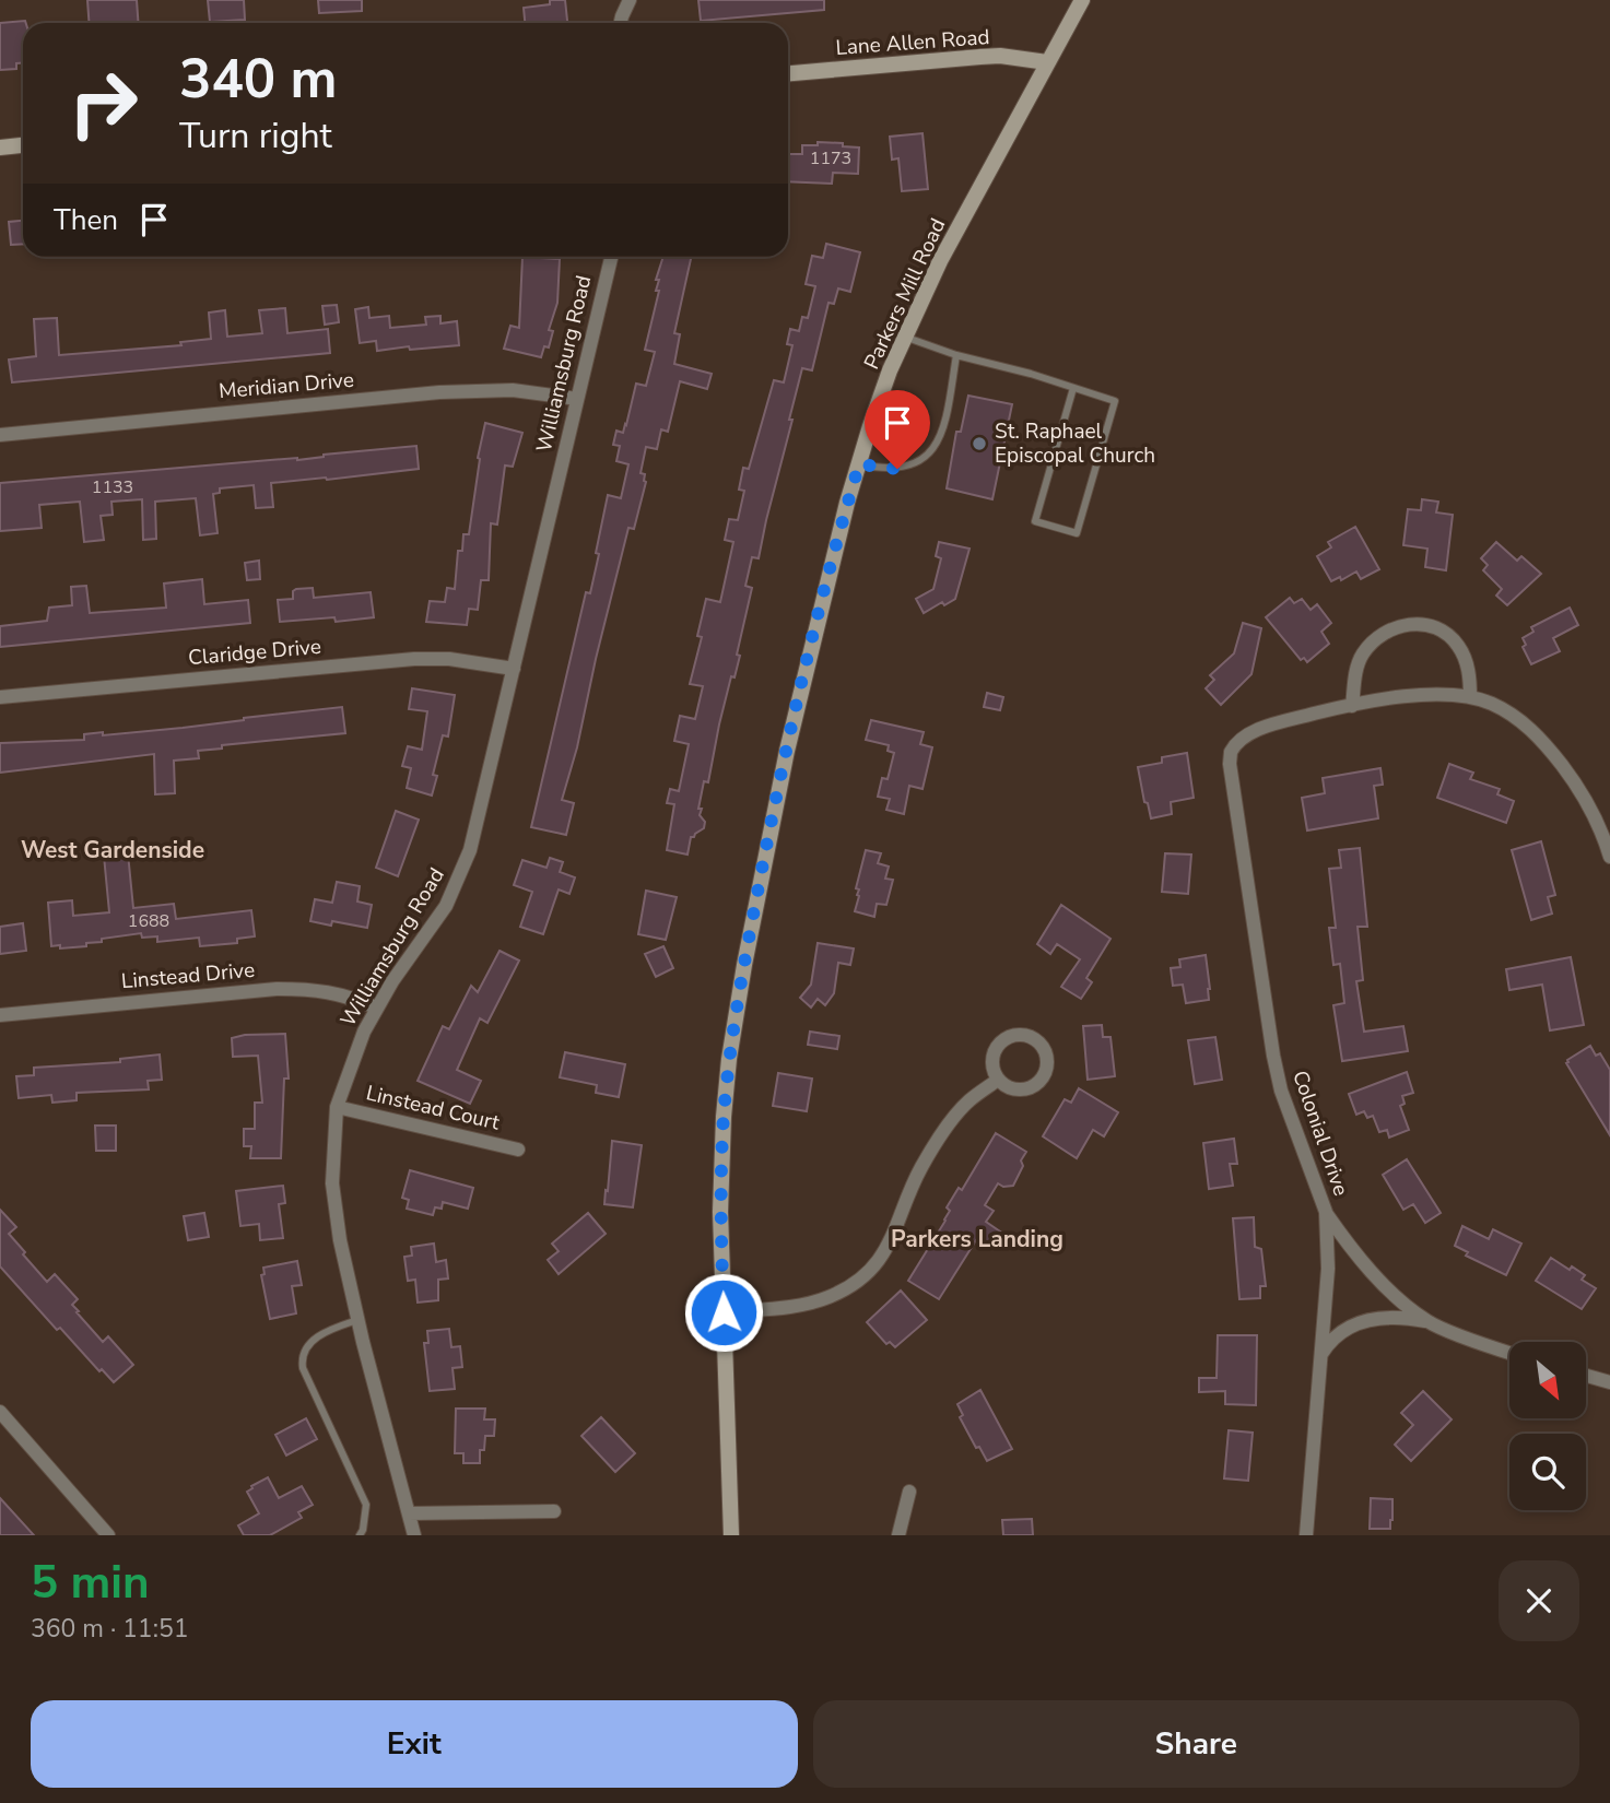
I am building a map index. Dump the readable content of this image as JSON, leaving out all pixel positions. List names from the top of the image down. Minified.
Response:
{"streets":{"main road":["Lane Allen Road","Parkers Mill Road"],"street":["Williamsburg Road","Meridian Drive","Claridge Drive","Linstead Drive","Linstead Court","Colonial Drive"]},"crossings":[["Lane Allen Road","Parkers Mill Road"],["Williamsburg Road","Meridian Drive"],["Williamsburg Road","Claridge Drive"],["Williamsburg Road","Linstead Drive"],["Williamsburg Road","Linstead Court"]],"districts":["West Gardenside","Parkers Landing"],"places":["St. Raphael Episcopal Church"],"house_numbers":["1173","1133","1688"],"north":"bottom right","page":{"turn":["340 m","Turn right"],"then":"Then","heading":["5 min","360 m · 11:51"],"buttons":["Exit","Share"]}}
